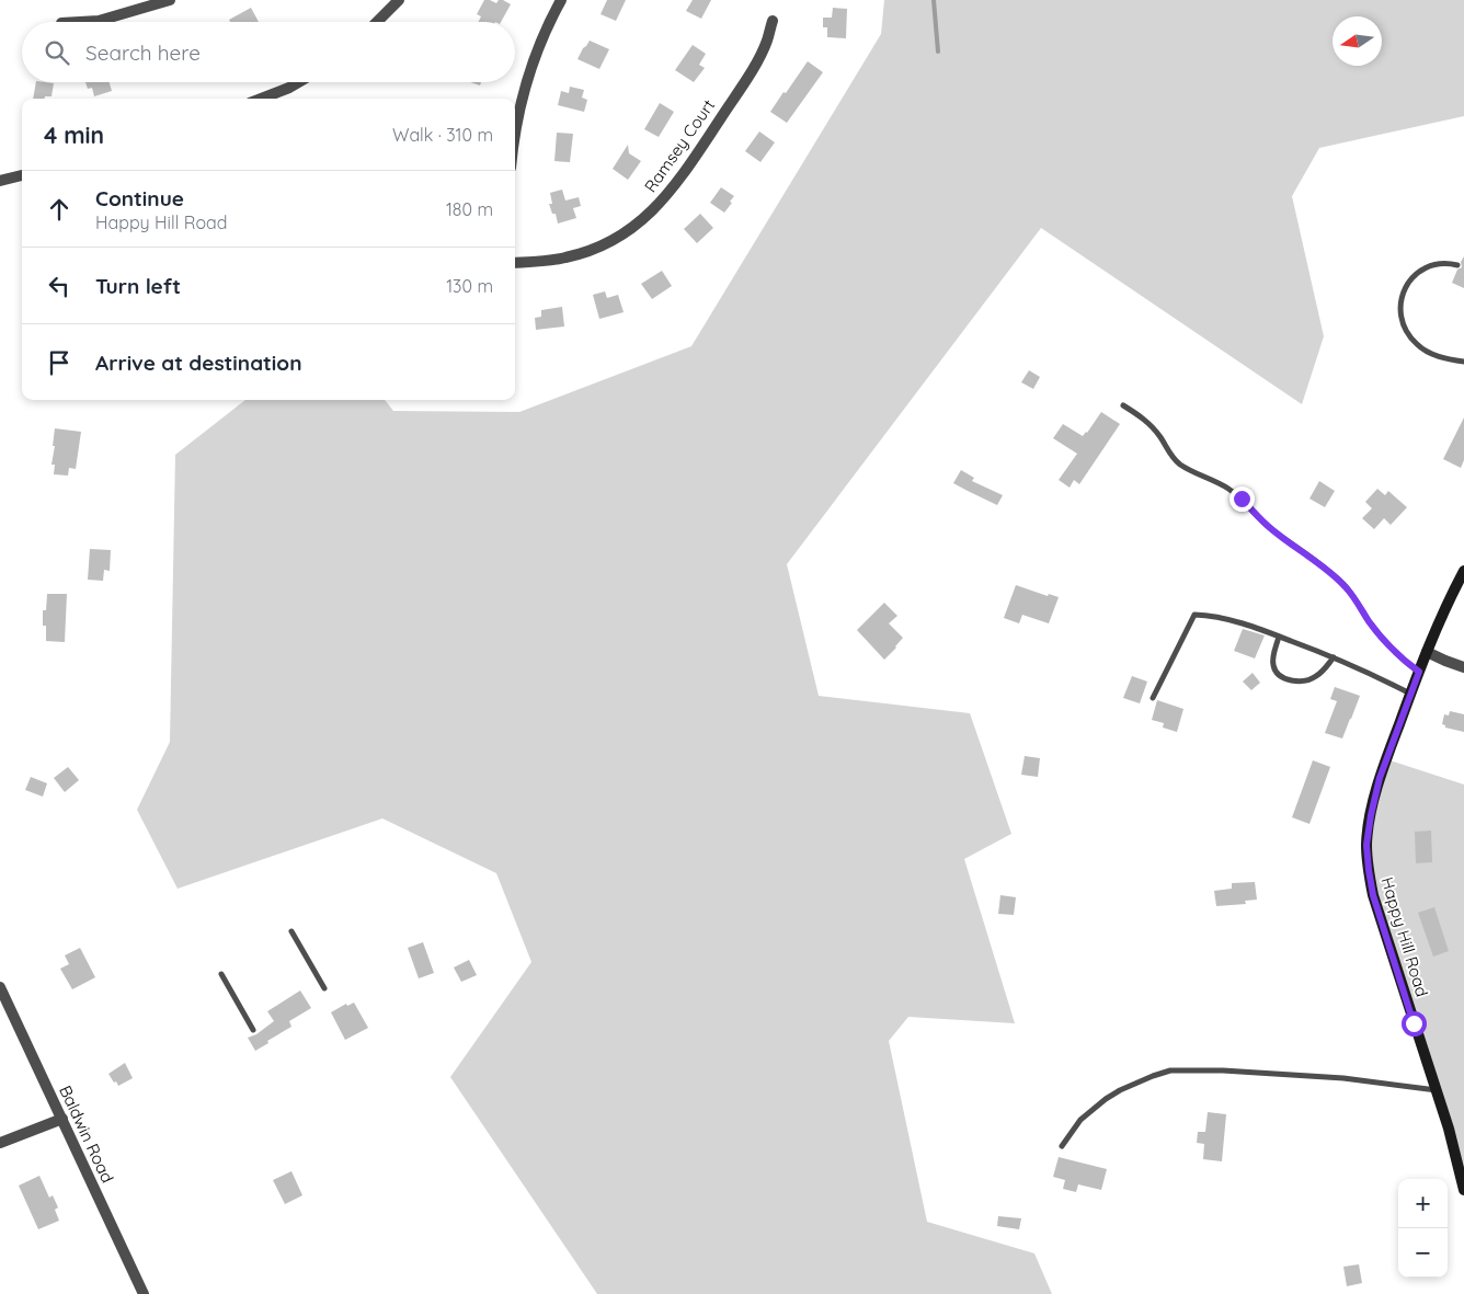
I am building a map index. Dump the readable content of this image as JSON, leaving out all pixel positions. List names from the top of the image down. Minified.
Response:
{"streets":{"street":["Ramsey Court","Happy Hill Road","Baldwin Road"]},"north":"left","page":{"search":"Search here","heading":["4 min","Walk · 310 m"],"list":[["Continue","Happy Hill Road","180 m"],["Turn left","130 m"],"Arrive at destination"],"map_buttons":["+","−"]}}
